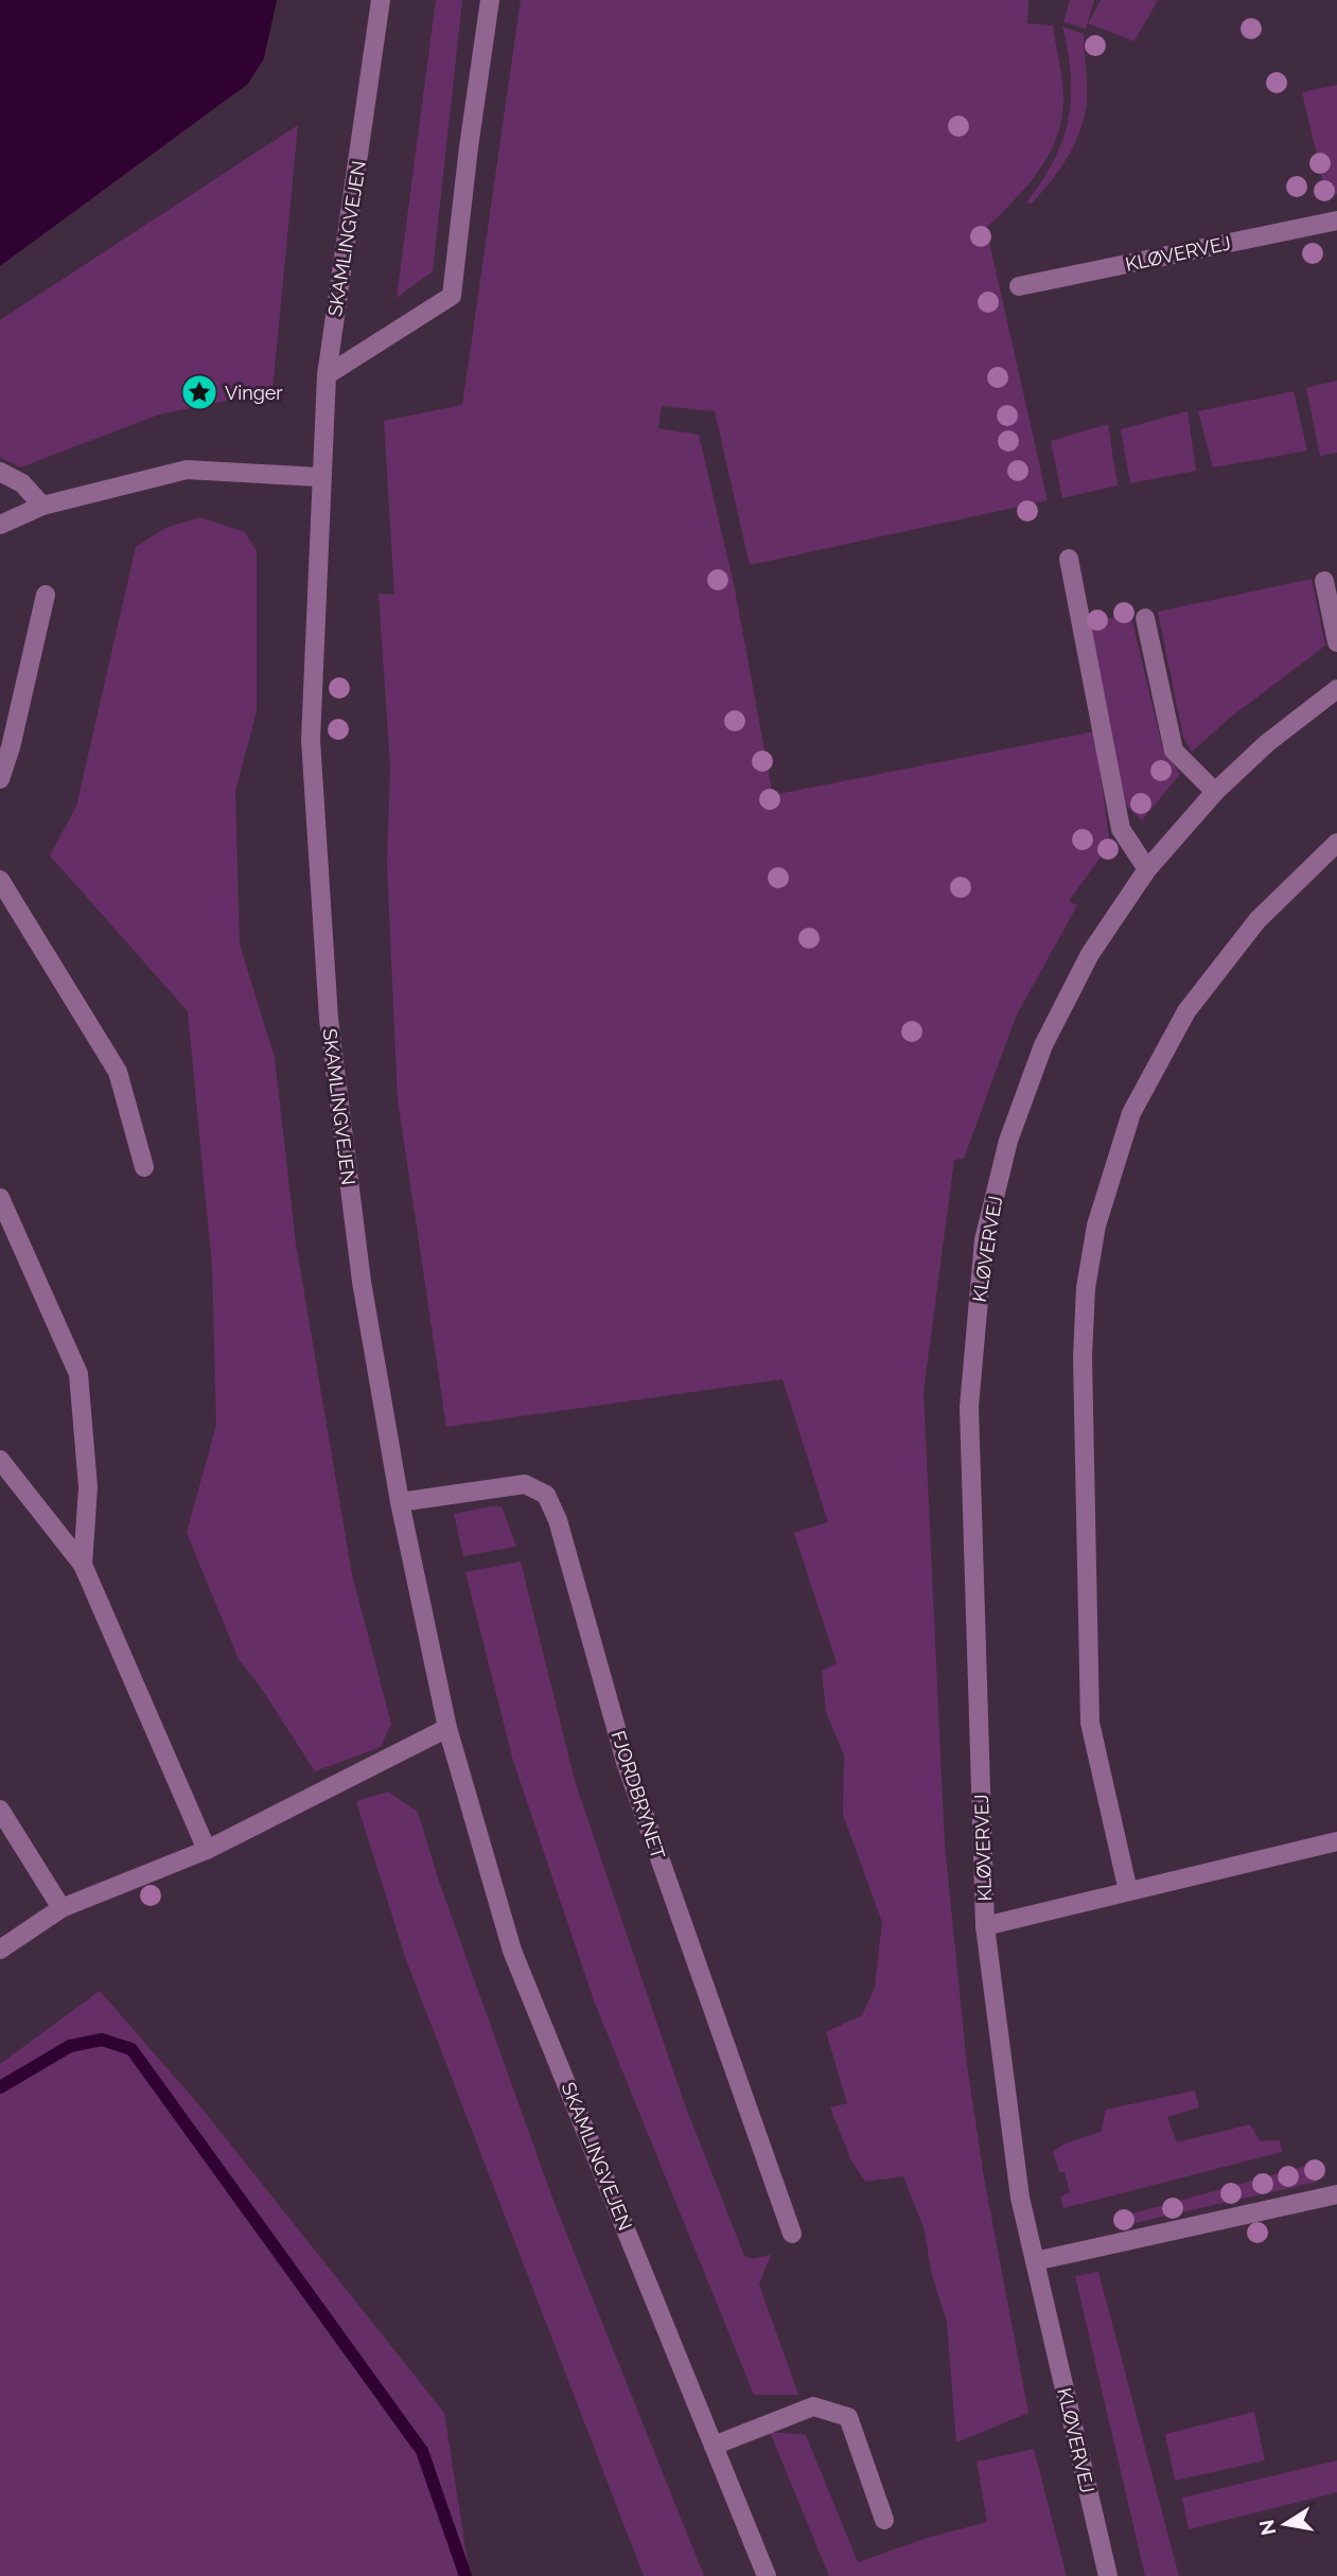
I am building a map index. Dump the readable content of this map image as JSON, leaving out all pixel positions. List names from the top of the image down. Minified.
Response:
{"streets":{"street":["SKAMLINGVEJEN","KLØVERVEJ","FJORDBRYNET"]},"crossings":[["SKAMLINGVEJEN","FJORDBRYNET"]],"places":{"place":["Vinger"]},"north":"left"}
